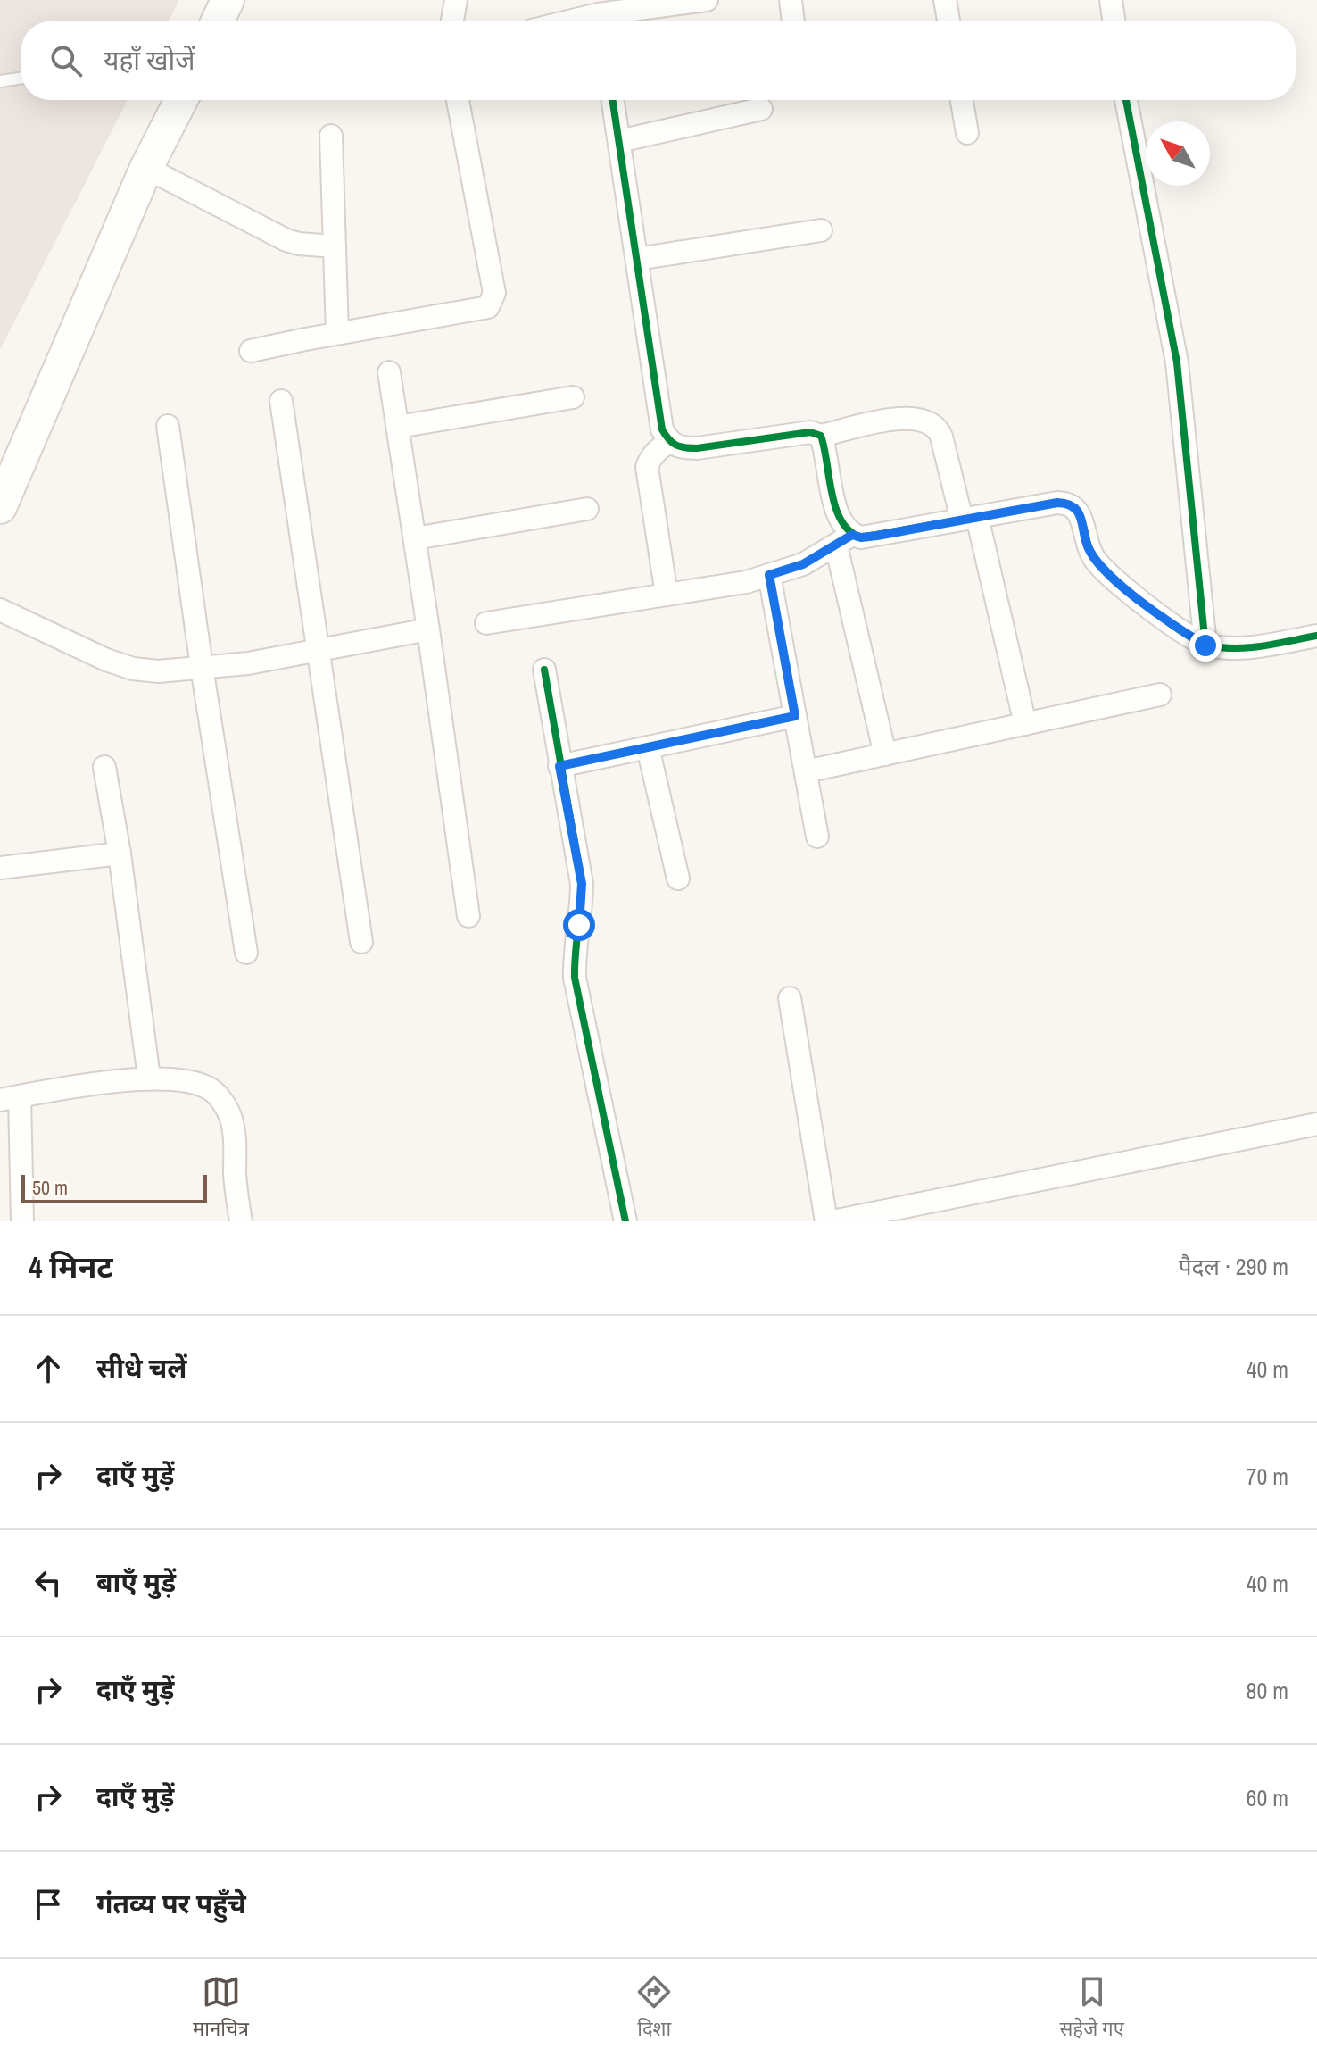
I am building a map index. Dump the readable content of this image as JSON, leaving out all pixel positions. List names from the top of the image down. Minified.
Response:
{"scale_bar":"50 m","north":"top left","page":{"search":"यहाँ खोजें","scale":"50 m","heading":["4 मिनट","पैदल · 290 m"],"list":[["सीधे चलें","40 m"],["दाएँ मुड़ें","70 m"],["बाएँ मुड़ें","40 m"],["दाएँ मुड़ें","80 m"],["दाएँ मुड़ें","60 m"],"गंतव्य पर पहुँचे"],"nav":["मानचित्र","दिशा","सहेजे गए"]}}
